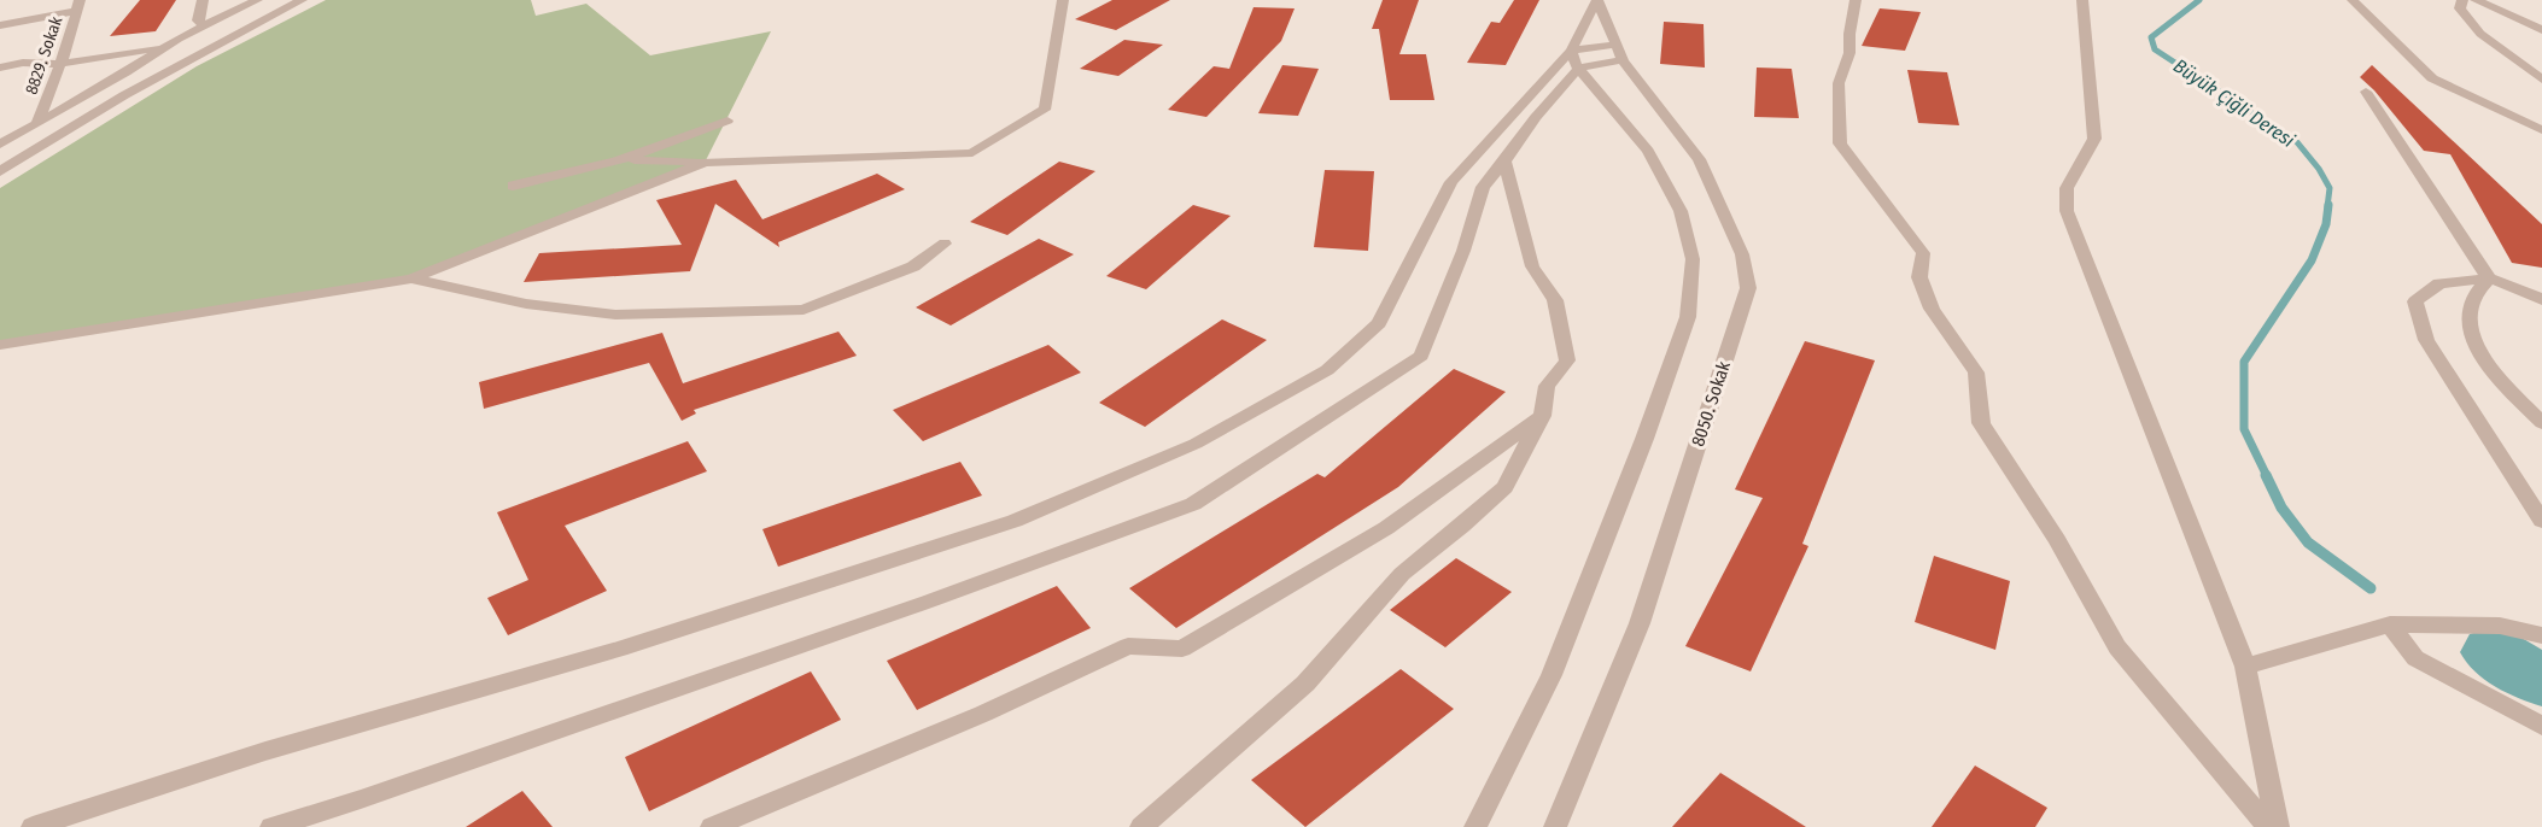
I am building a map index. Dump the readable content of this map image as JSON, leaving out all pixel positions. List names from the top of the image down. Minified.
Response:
{"streets":{"street":["8829. Sokak","8050. Sokak"]},"water":["Büyük Çiğli Deresi"]}
